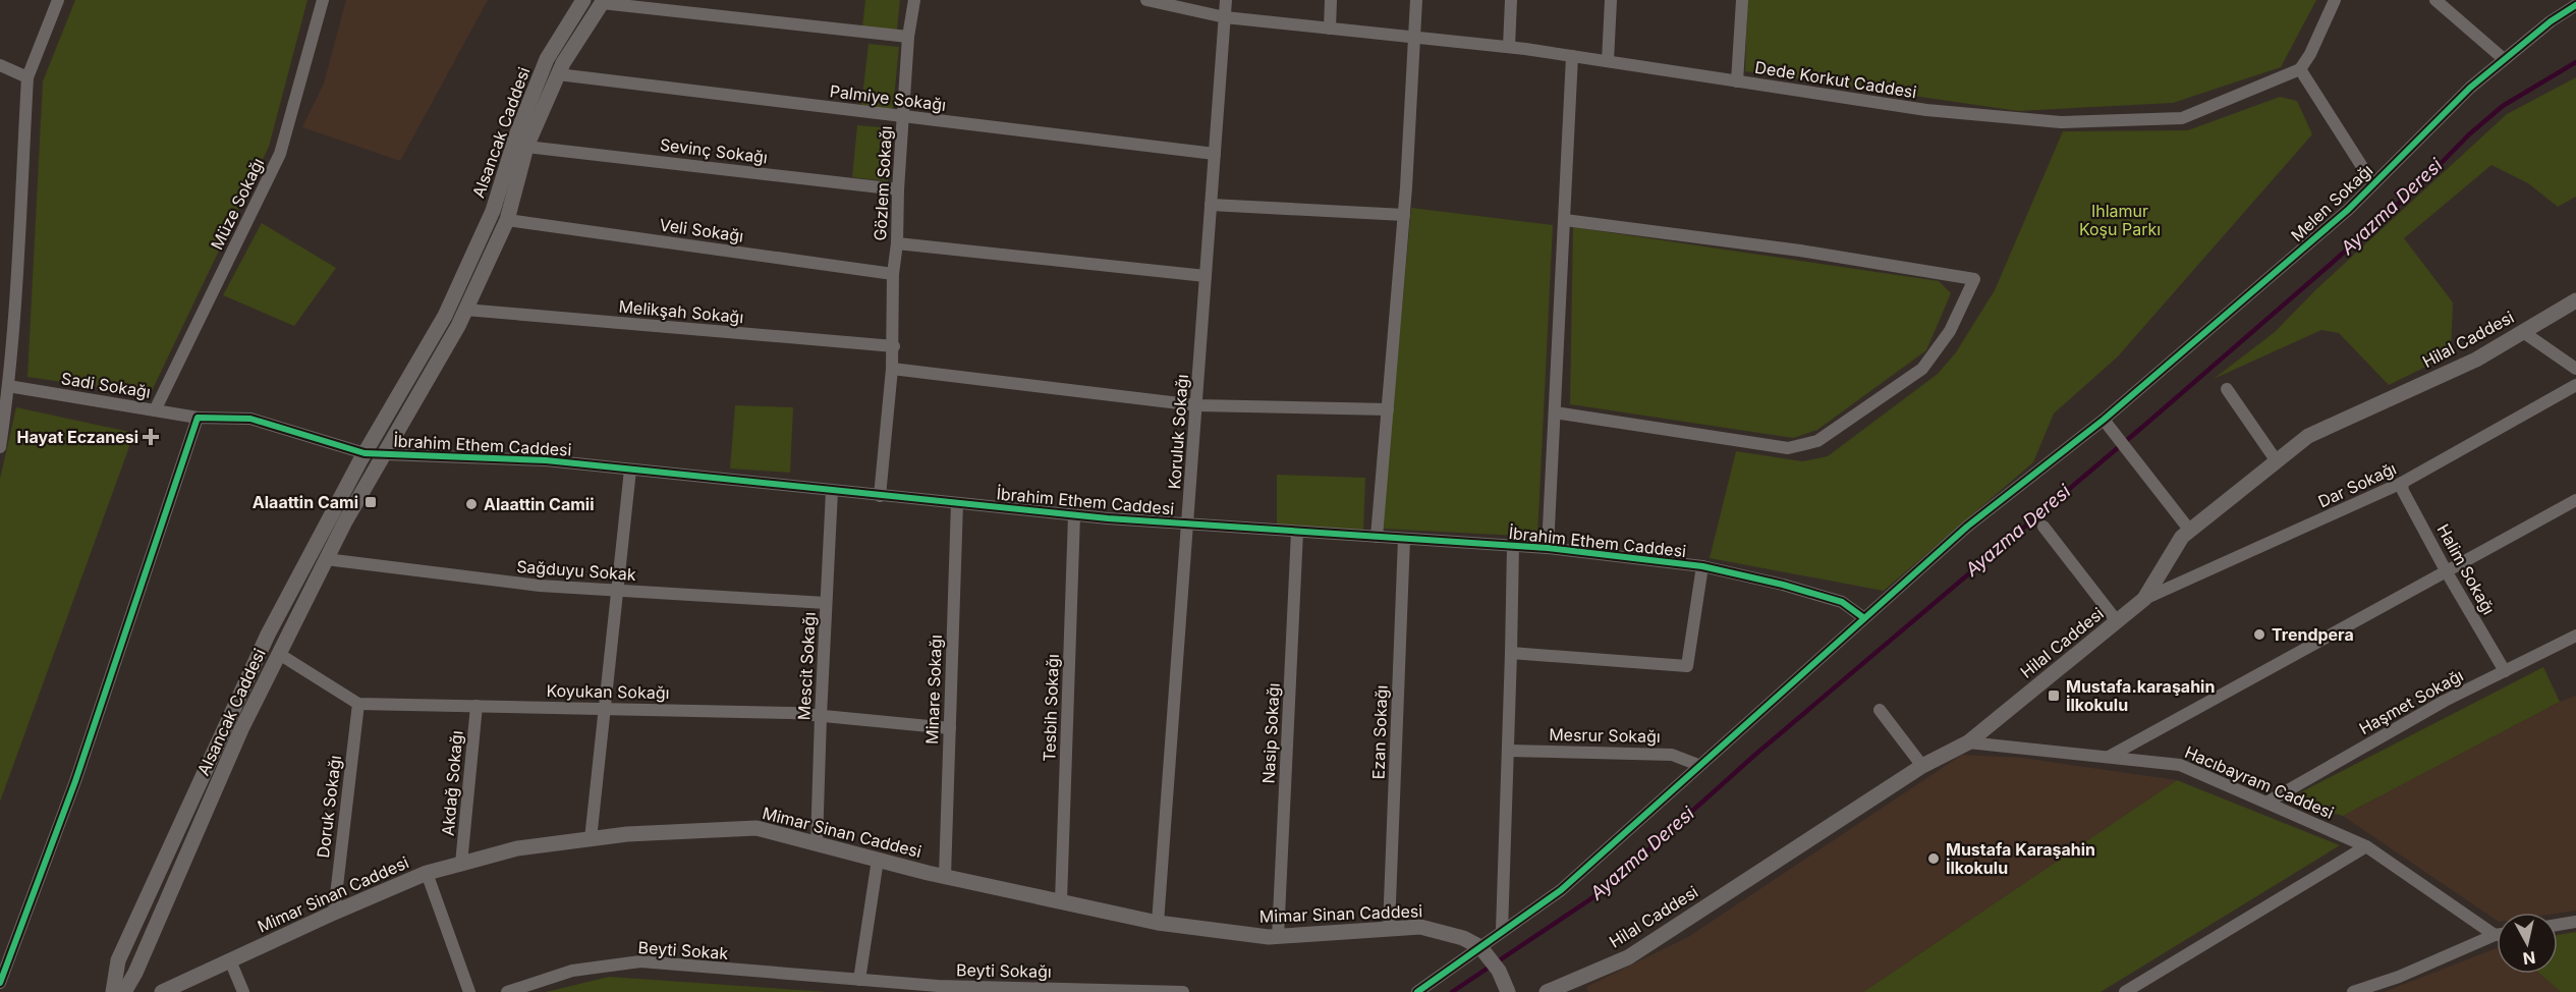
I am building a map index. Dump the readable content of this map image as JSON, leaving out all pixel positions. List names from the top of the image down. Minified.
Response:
{"streets":{"street":["Dede Korkut Caddesi","Palmiye Sokağı","Alsancak Caddesi","Sevinç Sokağı","Gözlem Sokağı","Melen Sokağı","Müze Sokağı","Veli Sokağı","Melikşah Sokağı","Hilal Caddesi","Sadi Sokağı","Koruluk Sokağı","İbrahim Ethem Caddesi","Dar Sokağı","Halim Sokağı","Sağduyu Sokak","Mescit Sokağı","Minare Sokağı","Koyukan Sokağı","Haşmet Sokağı","Tesbih Sokağı","Ezan Sokağı","Nasip Sokağı","Mesrur Sokağı","Hacıbayram Caddesi","Akdağ Sokağı","Doruk Sokağı","Mimar Sinan Caddesi","Beyti Sokak","Beyti Sokağı"]},"crossings":[["Dede Korkut Caddesi","Koruluk Sokağı"],["Palmiye Sokağı","Alsancak Caddesi"],["Palmiye Sokağı","Gözlem Sokağı"],["Palmiye Sokağı","Koruluk Sokağı"],["Alsancak Caddesi","Sevinç Sokağı"],["Alsancak Caddesi","Veli Sokağı"],["Alsancak Caddesi","Melikşah Sokağı"],["Alsancak Caddesi","Sadi Sokağı"],["Alsancak Caddesi","İbrahim Ethem Caddesi"],["Alsancak Caddesi","Sağduyu Sokak"],["Sevinç Sokağı","Gözlem Sokağı"],["Gözlem Sokağı","Veli Sokağı"],["Gözlem Sokağı","Melikşah Sokağı"],["Gözlem Sokağı","İbrahim Ethem Caddesi"],["Melen Sokağı","İbrahim Ethem Caddesi"],["Melen Sokağı","Mesrur Sokağı"],["Melen Sokağı","Mimar Sinan Caddesi"],["Müze Sokağı","Sadi Sokağı"],["Hilal Caddesi","Dar Sokağı"],["Hilal Caddesi","Hacıbayram Caddesi"],["Koruluk Sokağı","İbrahim Ethem Caddesi"],["Koruluk Sokağı","Mimar Sinan Caddesi"],["İbrahim Ethem Caddesi","Mescit Sokağı"],["İbrahim Ethem Caddesi","Minare Sokağı"],["İbrahim Ethem Caddesi","Tesbih Sokağı"],["İbrahim Ethem Caddesi","Ezan Sokağı"],["İbrahim Ethem Caddesi","Nasip Sokağı"],["Dar Sokağı","Halim Sokağı"],["Halim Sokağı","Haşmet Sokağı"],["Sağduyu Sokak","Mescit Sokağı"],["Mescit Sokağı","Koyukan Sokağı"],["Mescit Sokağı","Mimar Sinan Caddesi"],["Minare Sokağı","Koyukan Sokağı"],["Minare Sokağı","Mimar Sinan Caddesi"],["Koyukan Sokağı","Akdağ Sokağı"],["Koyukan Sokağı","Doruk Sokağı"],["Haşmet Sokağı","Hacıbayram Caddesi"],["Tesbih Sokağı","Mimar Sinan Caddesi"],["Ezan Sokağı","Mimar Sinan Caddesi"],["Nasip Sokağı","Mimar Sinan Caddesi"],["Akdağ Sokağı","Mimar Sinan Caddesi"],["Doruk Sokağı","Mimar Sinan Caddesi"],["Beyti Sokak","Beyti Sokağı"]],"water":["Ayazma Deresi"],"parks":["Ihlamur Koşu Parkı"],"places":{"health":["Hayat Eczanesi"],"transit":["Alaattin Cami","Mustafa.karaşahin İlkokulu"],"other":["Alaattin Camii","Trendpera","Mustafa Karaşahin İlkokulu"]},"north":"bottom"}
